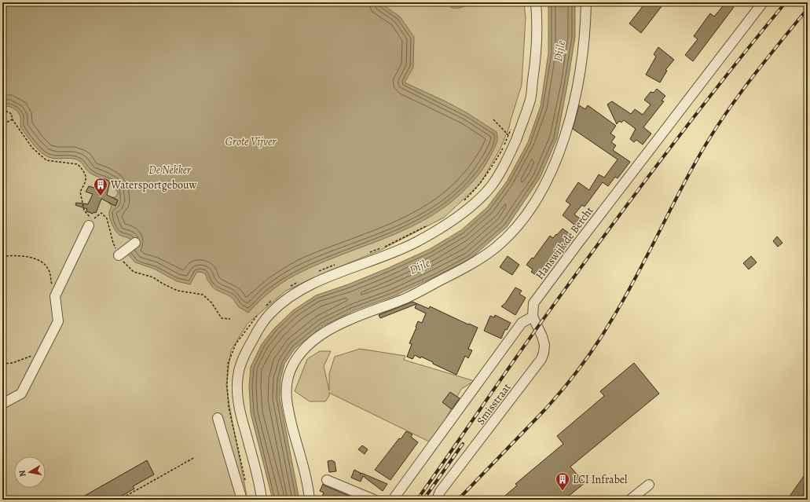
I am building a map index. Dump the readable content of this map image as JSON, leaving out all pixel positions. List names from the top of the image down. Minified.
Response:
{"streets":{"street":["Hanswijk de Bercht","Smisstraat"]},"crossings":[["Hanswijk de Bercht","Smisstraat"]],"water":["Dijle","Grote Vijver"],"parks":["De Nekker"],"places":{"building":["Watersportgebouw","LCI Infrabel"]},"north":"left"}
